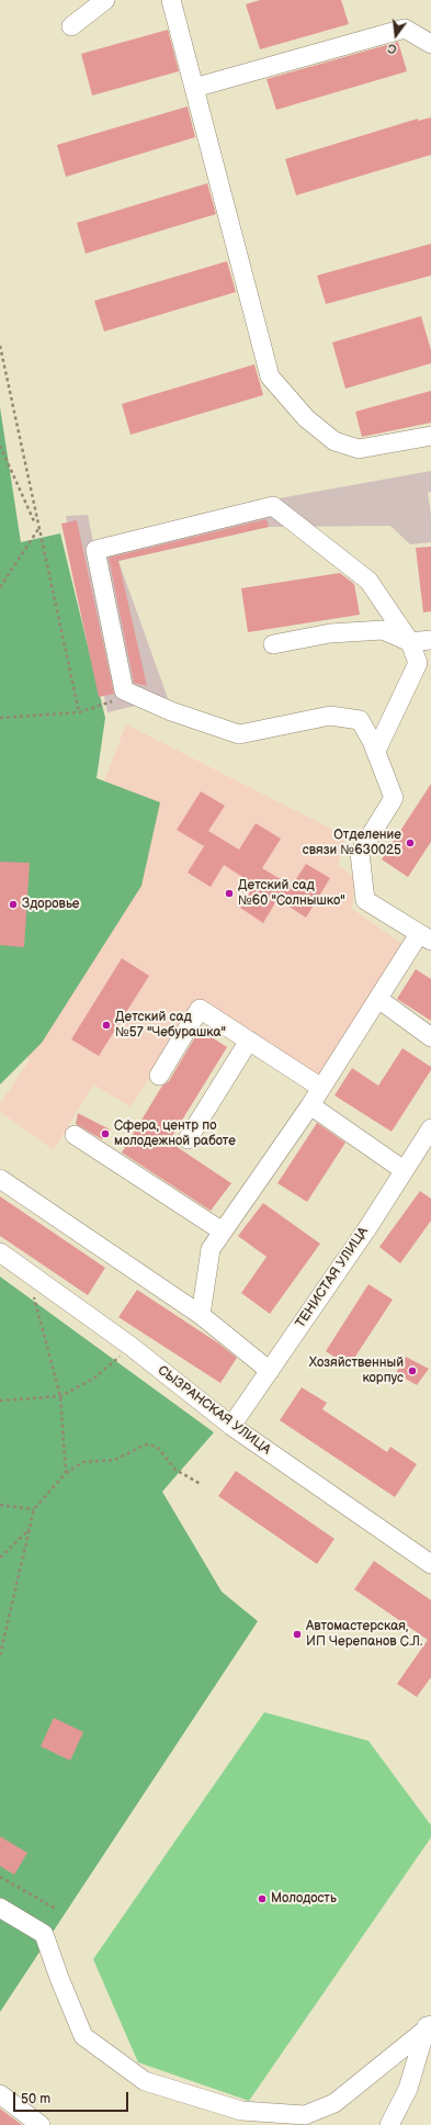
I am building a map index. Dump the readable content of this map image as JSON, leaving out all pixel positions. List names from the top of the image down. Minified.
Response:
{"streets":{"street":["ТЕНИСТАЯ УЛИЦА","СЫЗРАНСКАЯ УЛИЦА"]},"crossings":[["ТЕНИСТАЯ УЛИЦА","СЫЗРАНСКАЯ УЛИЦА"]],"places":["Отделение связи №630025","Детский сад №60 \"Солнышко\"","Здоровье","Детский сад №57 \"Чебурашка\"","Сфера, центр по молодежной работе","Хозяйственный корпус","Автомастерская, ИП Черепанов С.Л.","Молодость"],"scale_bar":"50 m","north":"bottom"}
